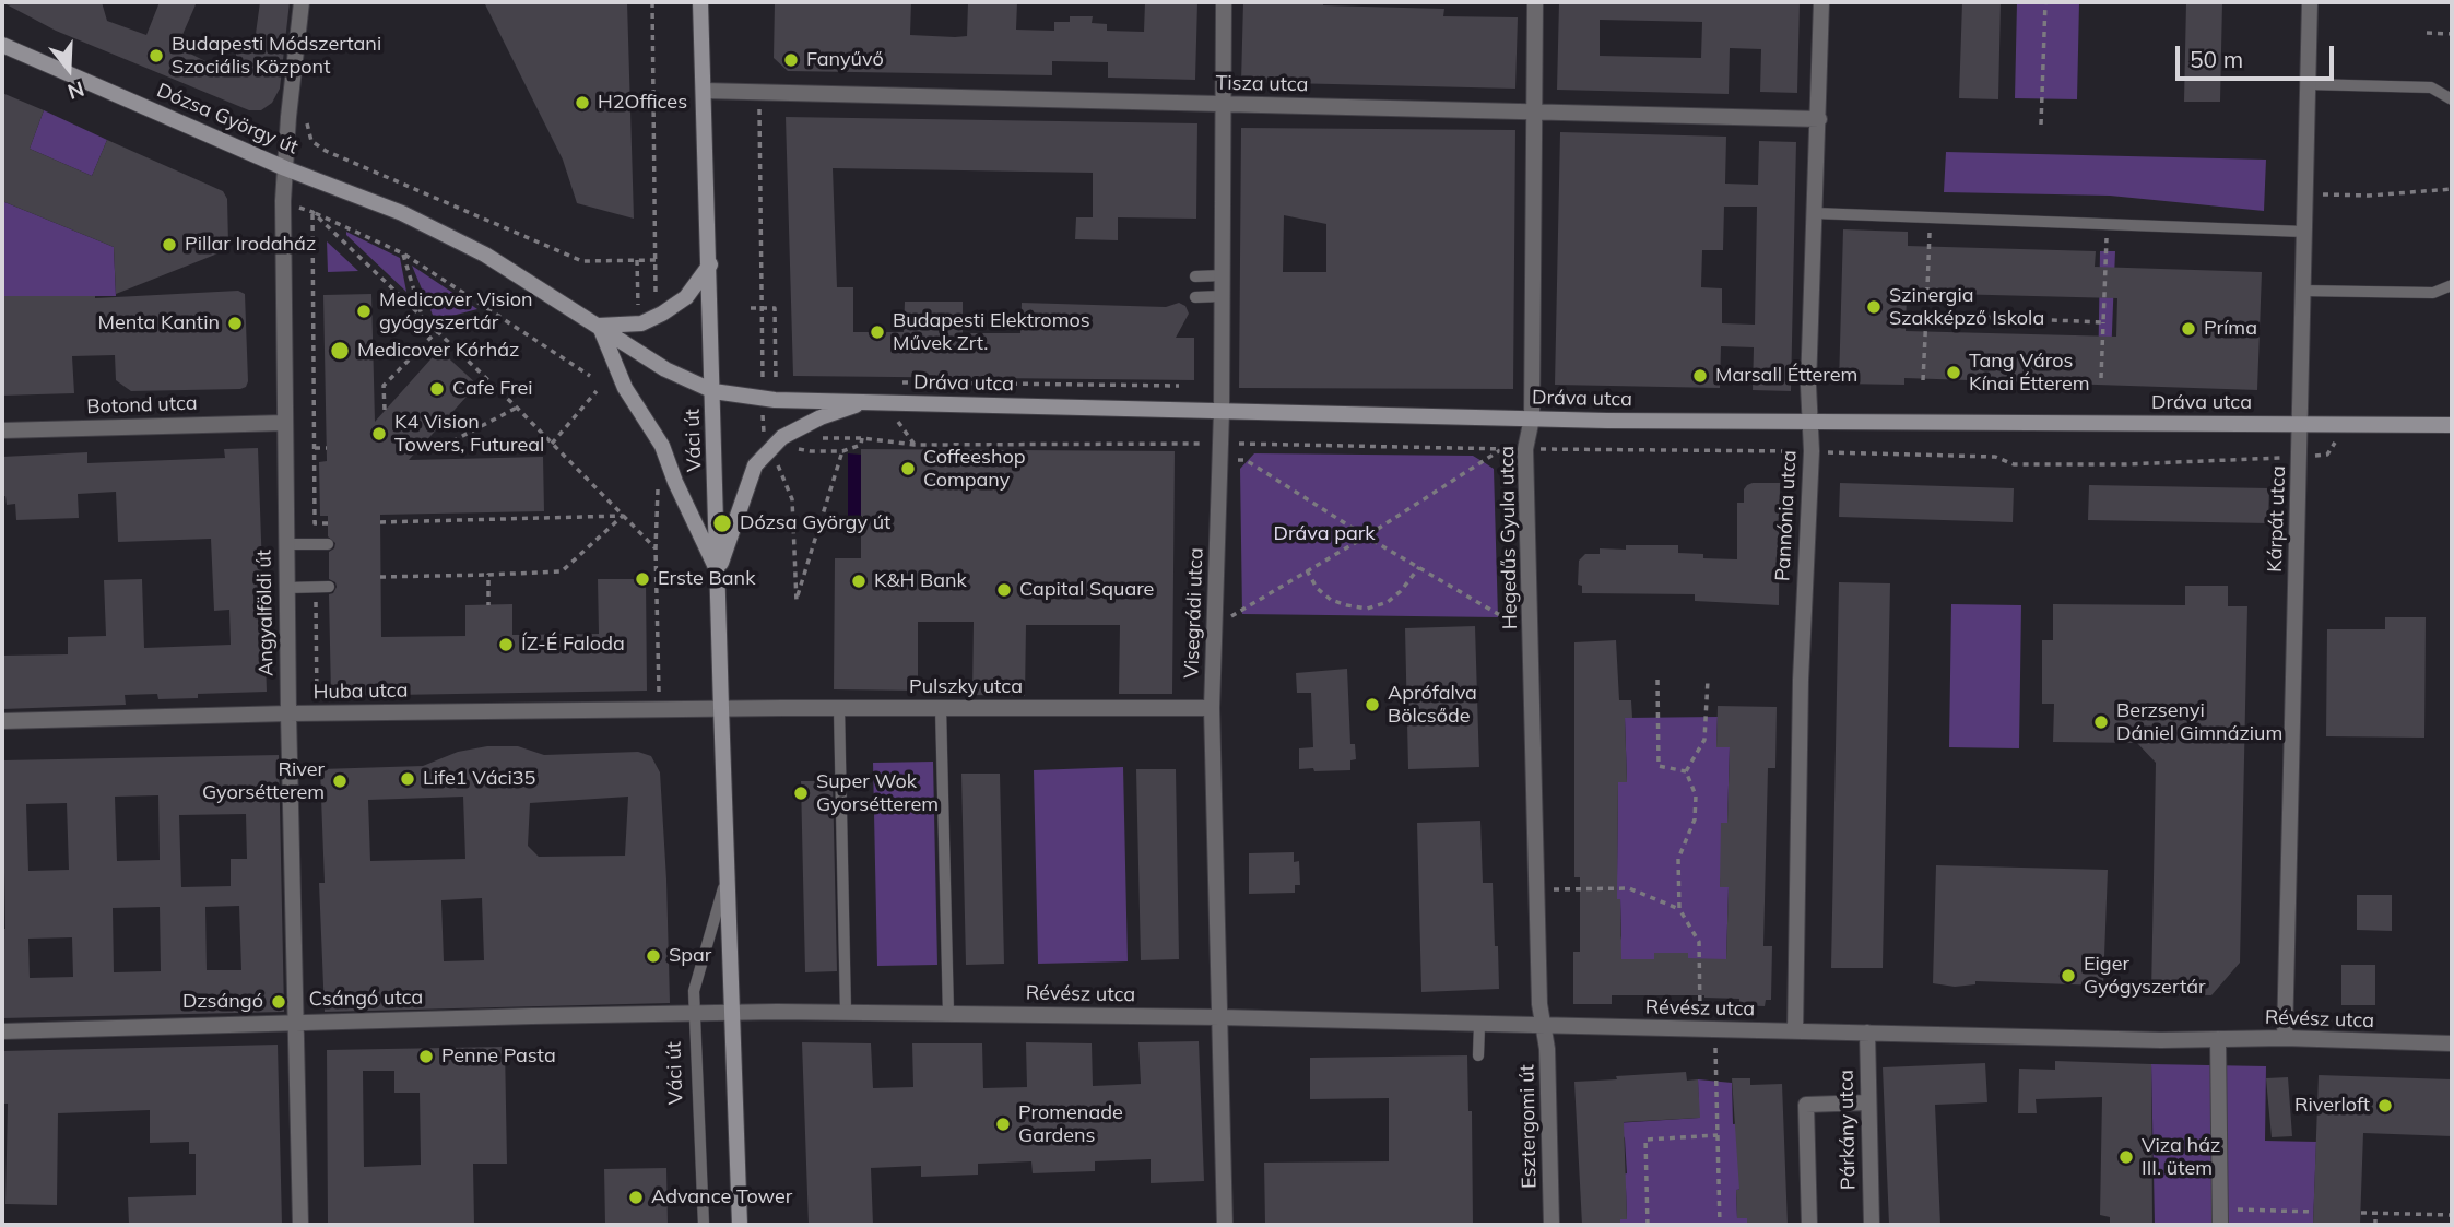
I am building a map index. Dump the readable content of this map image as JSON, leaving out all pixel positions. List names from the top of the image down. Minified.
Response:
{"streets":{"main road":["Dózsa György út","Dráva utca","Váci út"],"street":["Tisza utca","Botond utca","Pannónia utca","Kárpát utca","Hegedűs Gyula utca","Angyalföldi út","Visegrádi utca","Pulszky utca","Huba utca","Révész utca","Csángó utca","Esztergomi út","Párkány utca"]},"crossings":[["Tisza utca","Váci út"],["Tisza utca","Pannónia utca"],["Tisza utca","Hegedűs Gyula utca"],["Tisza utca","Visegrádi utca"],["Dózsa György út","Dráva utca"],["Dózsa György út","Váci út"],["Dózsa György út","Angyalföldi út"],["Dráva utca","Váci út"],["Dráva utca","Pannónia utca"],["Dráva utca","Kárpát utca"],["Dráva utca","Hegedűs Gyula utca"],["Dráva utca","Visegrádi utca"],["Botond utca","Angyalföldi út"],["Váci út","Pulszky utca"],["Váci út","Huba utca"],["Váci út","Révész utca"],["Váci út","Csángó utca"],["Pannónia utca","Révész utca"],["Kárpát utca","Révész utca"],["Hegedűs Gyula utca","Révész utca"],["Hegedűs Gyula utca","Esztergomi út"],["Angyalföldi út","Huba utca"],["Angyalföldi út","Csángó utca"],["Visegrádi utca","Pulszky utca"],["Visegrádi utca","Révész utca"],["Pulszky utca","Huba utca"],["Révész utca","Csángó utca"],["Révész utca","Esztergomi út"],["Révész utca","Párkány utca"]],"parks":["Dráva park"],"places":["Budapesti Módszertani Szociális Központ","Fanyűvő","H2Offices","Pillar Irodaház","Szinergia Szakképző Iskola","Medicover Vision gyógyszertár","Menta Kantin","Príma","Budapesti Elektromos Művek Zrt.","Medicover Kórház","Tang Város Kínai Étterem","Marsall Étterem","Cafe Frei","K4 Vision Towers, Futureal","Coffeeshop Company","Dózsa György út","Erste Bank","K&H Bank","Capital Square","ÍZ-É Faloda","Aprófalva Bölcsőde","Berzsenyi Dániel Gimnázium","Life1 Váci35","River Gyorsétterem","Super Wok Gyorsétterem","Spar","Eiger Gyógyszertár","Dzsángó","Penne Pasta","Riverloft","Promenade Gardens","Viza ház III. ütem","Advance Tower"],"scale_bar":"50 m","north":"bottom"}
